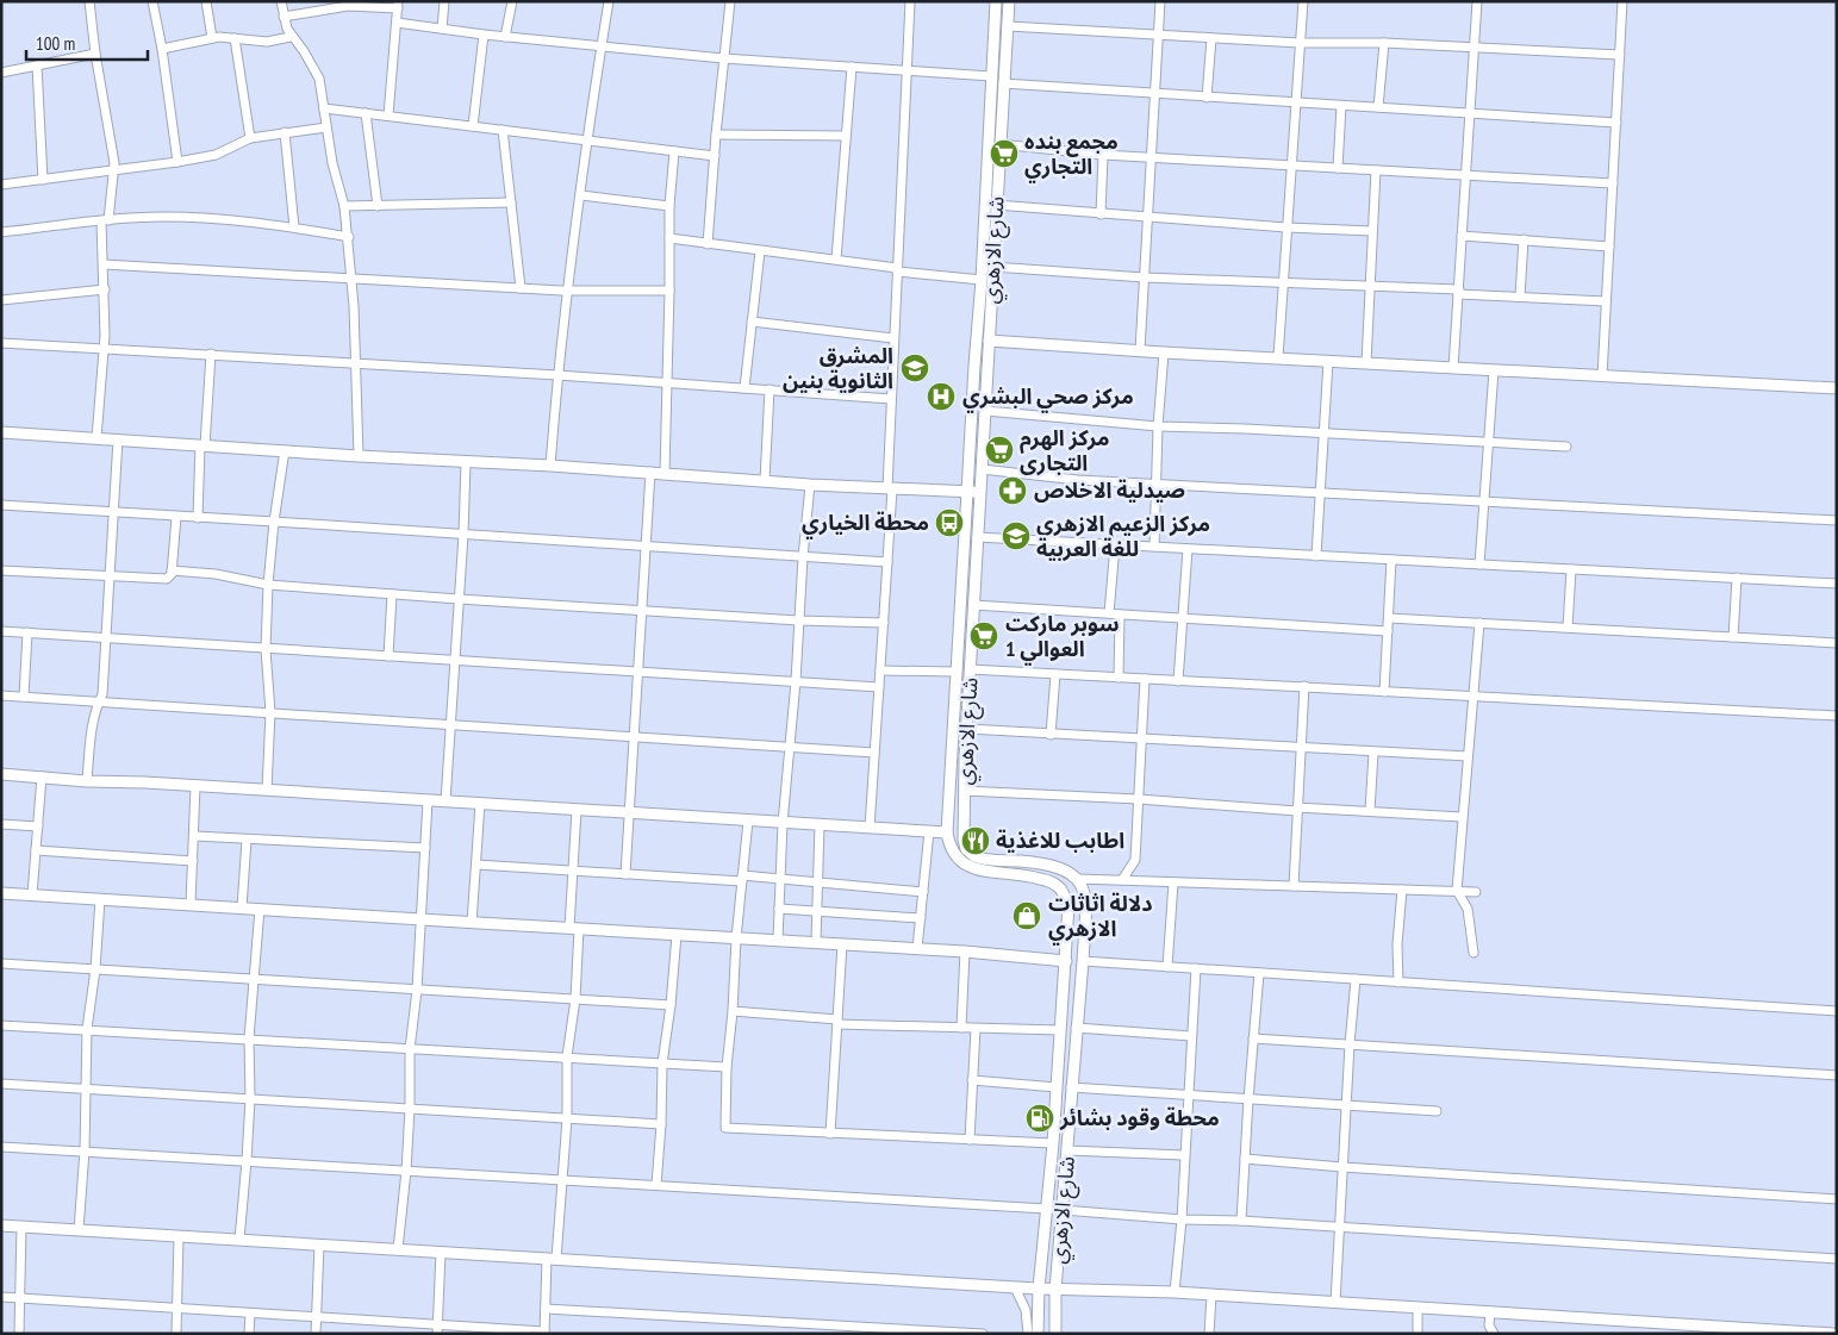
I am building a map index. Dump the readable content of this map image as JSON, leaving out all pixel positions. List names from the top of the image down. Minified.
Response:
{"streets":{"street":["شارع الازهري"]},"places":{"supermarket":["مجمع بنده التجاري","مركز الهرم التجارى","سوبر ماركت العوالي 1"],"school or university":["المشرق الثانوية بنين","مركز الزعيم الازهري للغة العربية"],"hospital":["مركز صحي البشري"],"pharmacy":["صيدلية الاخلاص"],"bus stop":["محطة الخياري"],"restaurant":["اطابب للاغذية"],"shop":["دلالة اثاثات الازهري"],"fuel station":["محطة وقود بشائر"]},"scale_bar":"100 m"}
